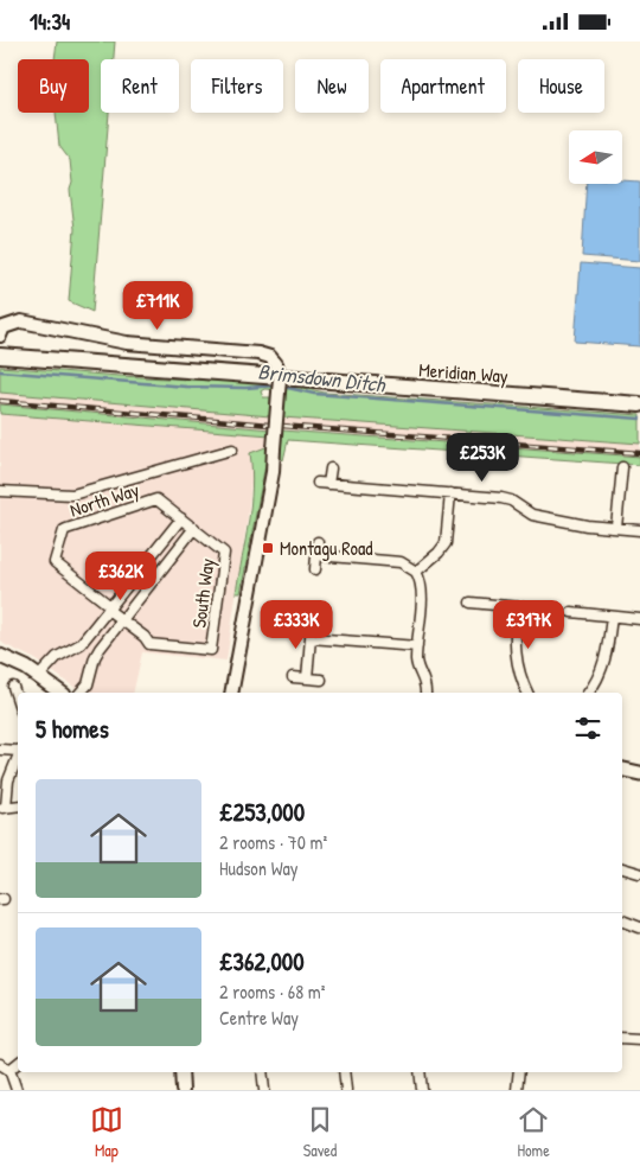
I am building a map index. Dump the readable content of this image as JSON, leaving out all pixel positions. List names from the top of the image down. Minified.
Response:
{"streets":{"main road":["Meridian Way"],"street":["North Way","South Way"]},"water":["Brimsdown Ditch"],"places":{"transit":["Montagu Road"]},"north":"left","page":{"status":"14:34","chip":["Buy","Rent","Filters","New","Apartment","House"],"price":["£711K","£253K","£362K","£333K","£317K"],"heading":"5 homes","list":[{"name":"£253,000","note":"2 rooms · 70 m² · Hudson Way"},{"name":"£362,000","note":"2 rooms · 68 m² · Centre Way"}],"tabs":["Map","Saved","Home"]}}
